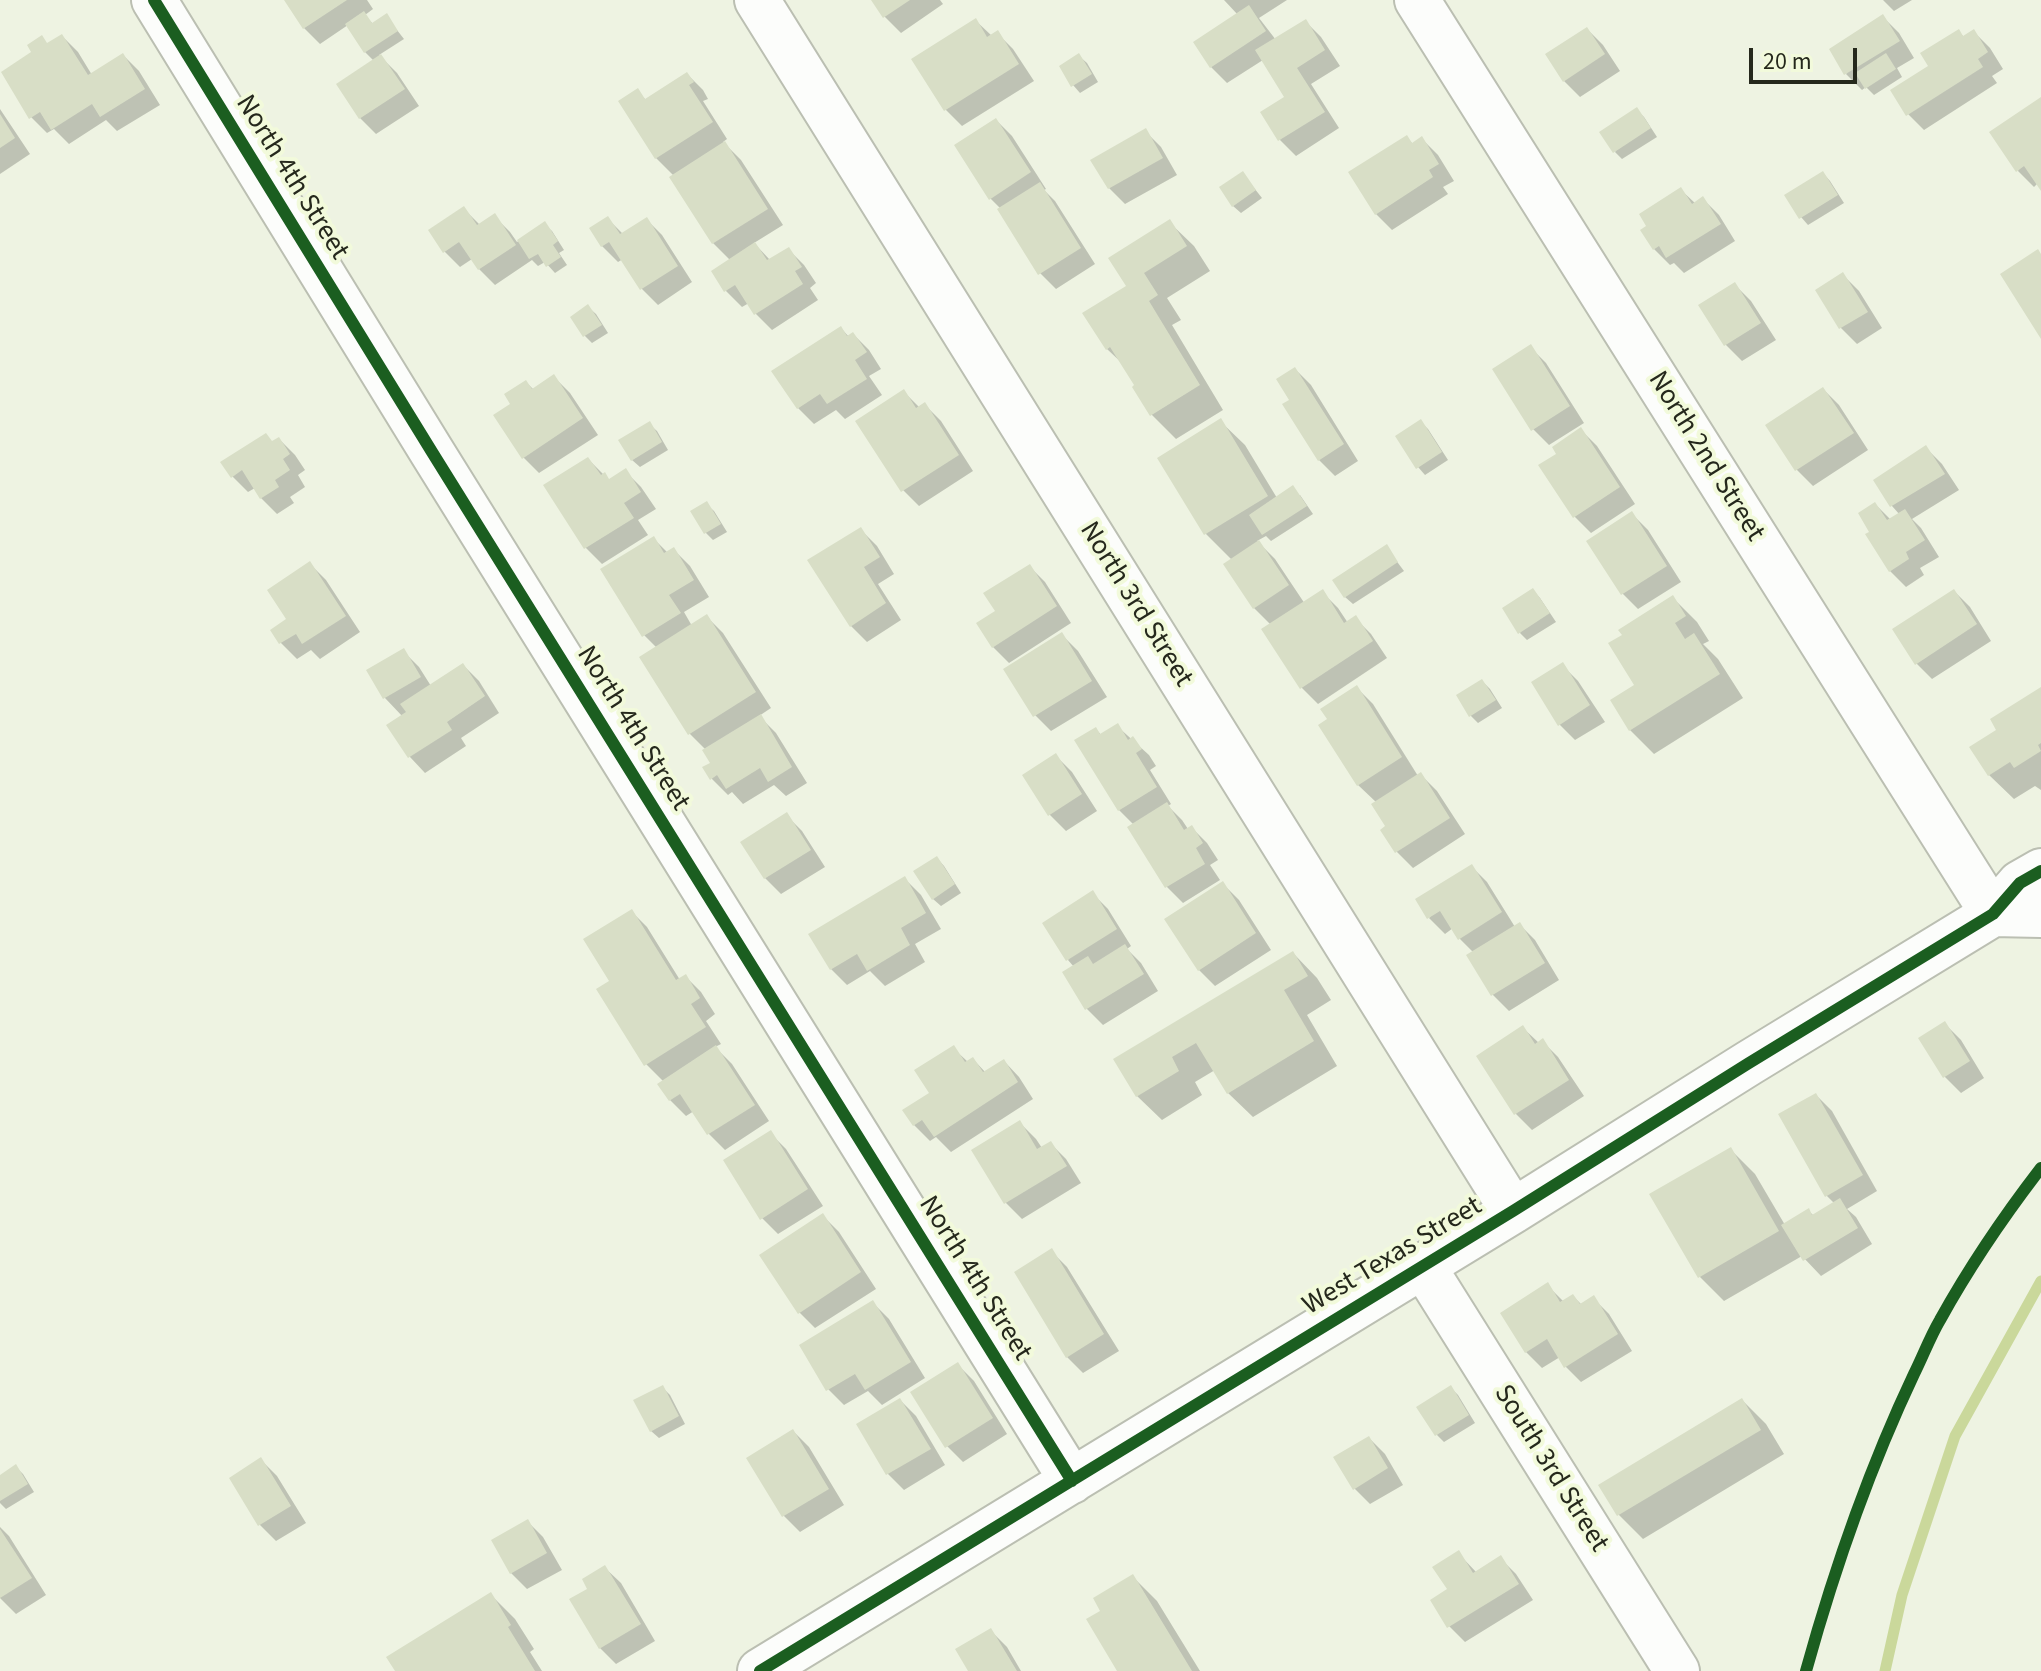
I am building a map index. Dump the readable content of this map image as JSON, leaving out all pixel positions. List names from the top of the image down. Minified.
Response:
{"streets":{"street":["North 4th Street","North 2nd Street","North 3rd Street","West Texas Street","South 3rd Street"]},"crossings":[["North 4th Street","West Texas Street"],["North 2nd Street","West Texas Street"],["North 3rd Street","West Texas Street"],["West Texas Street","South 3rd Street"]],"scale_bar":"20 m"}
